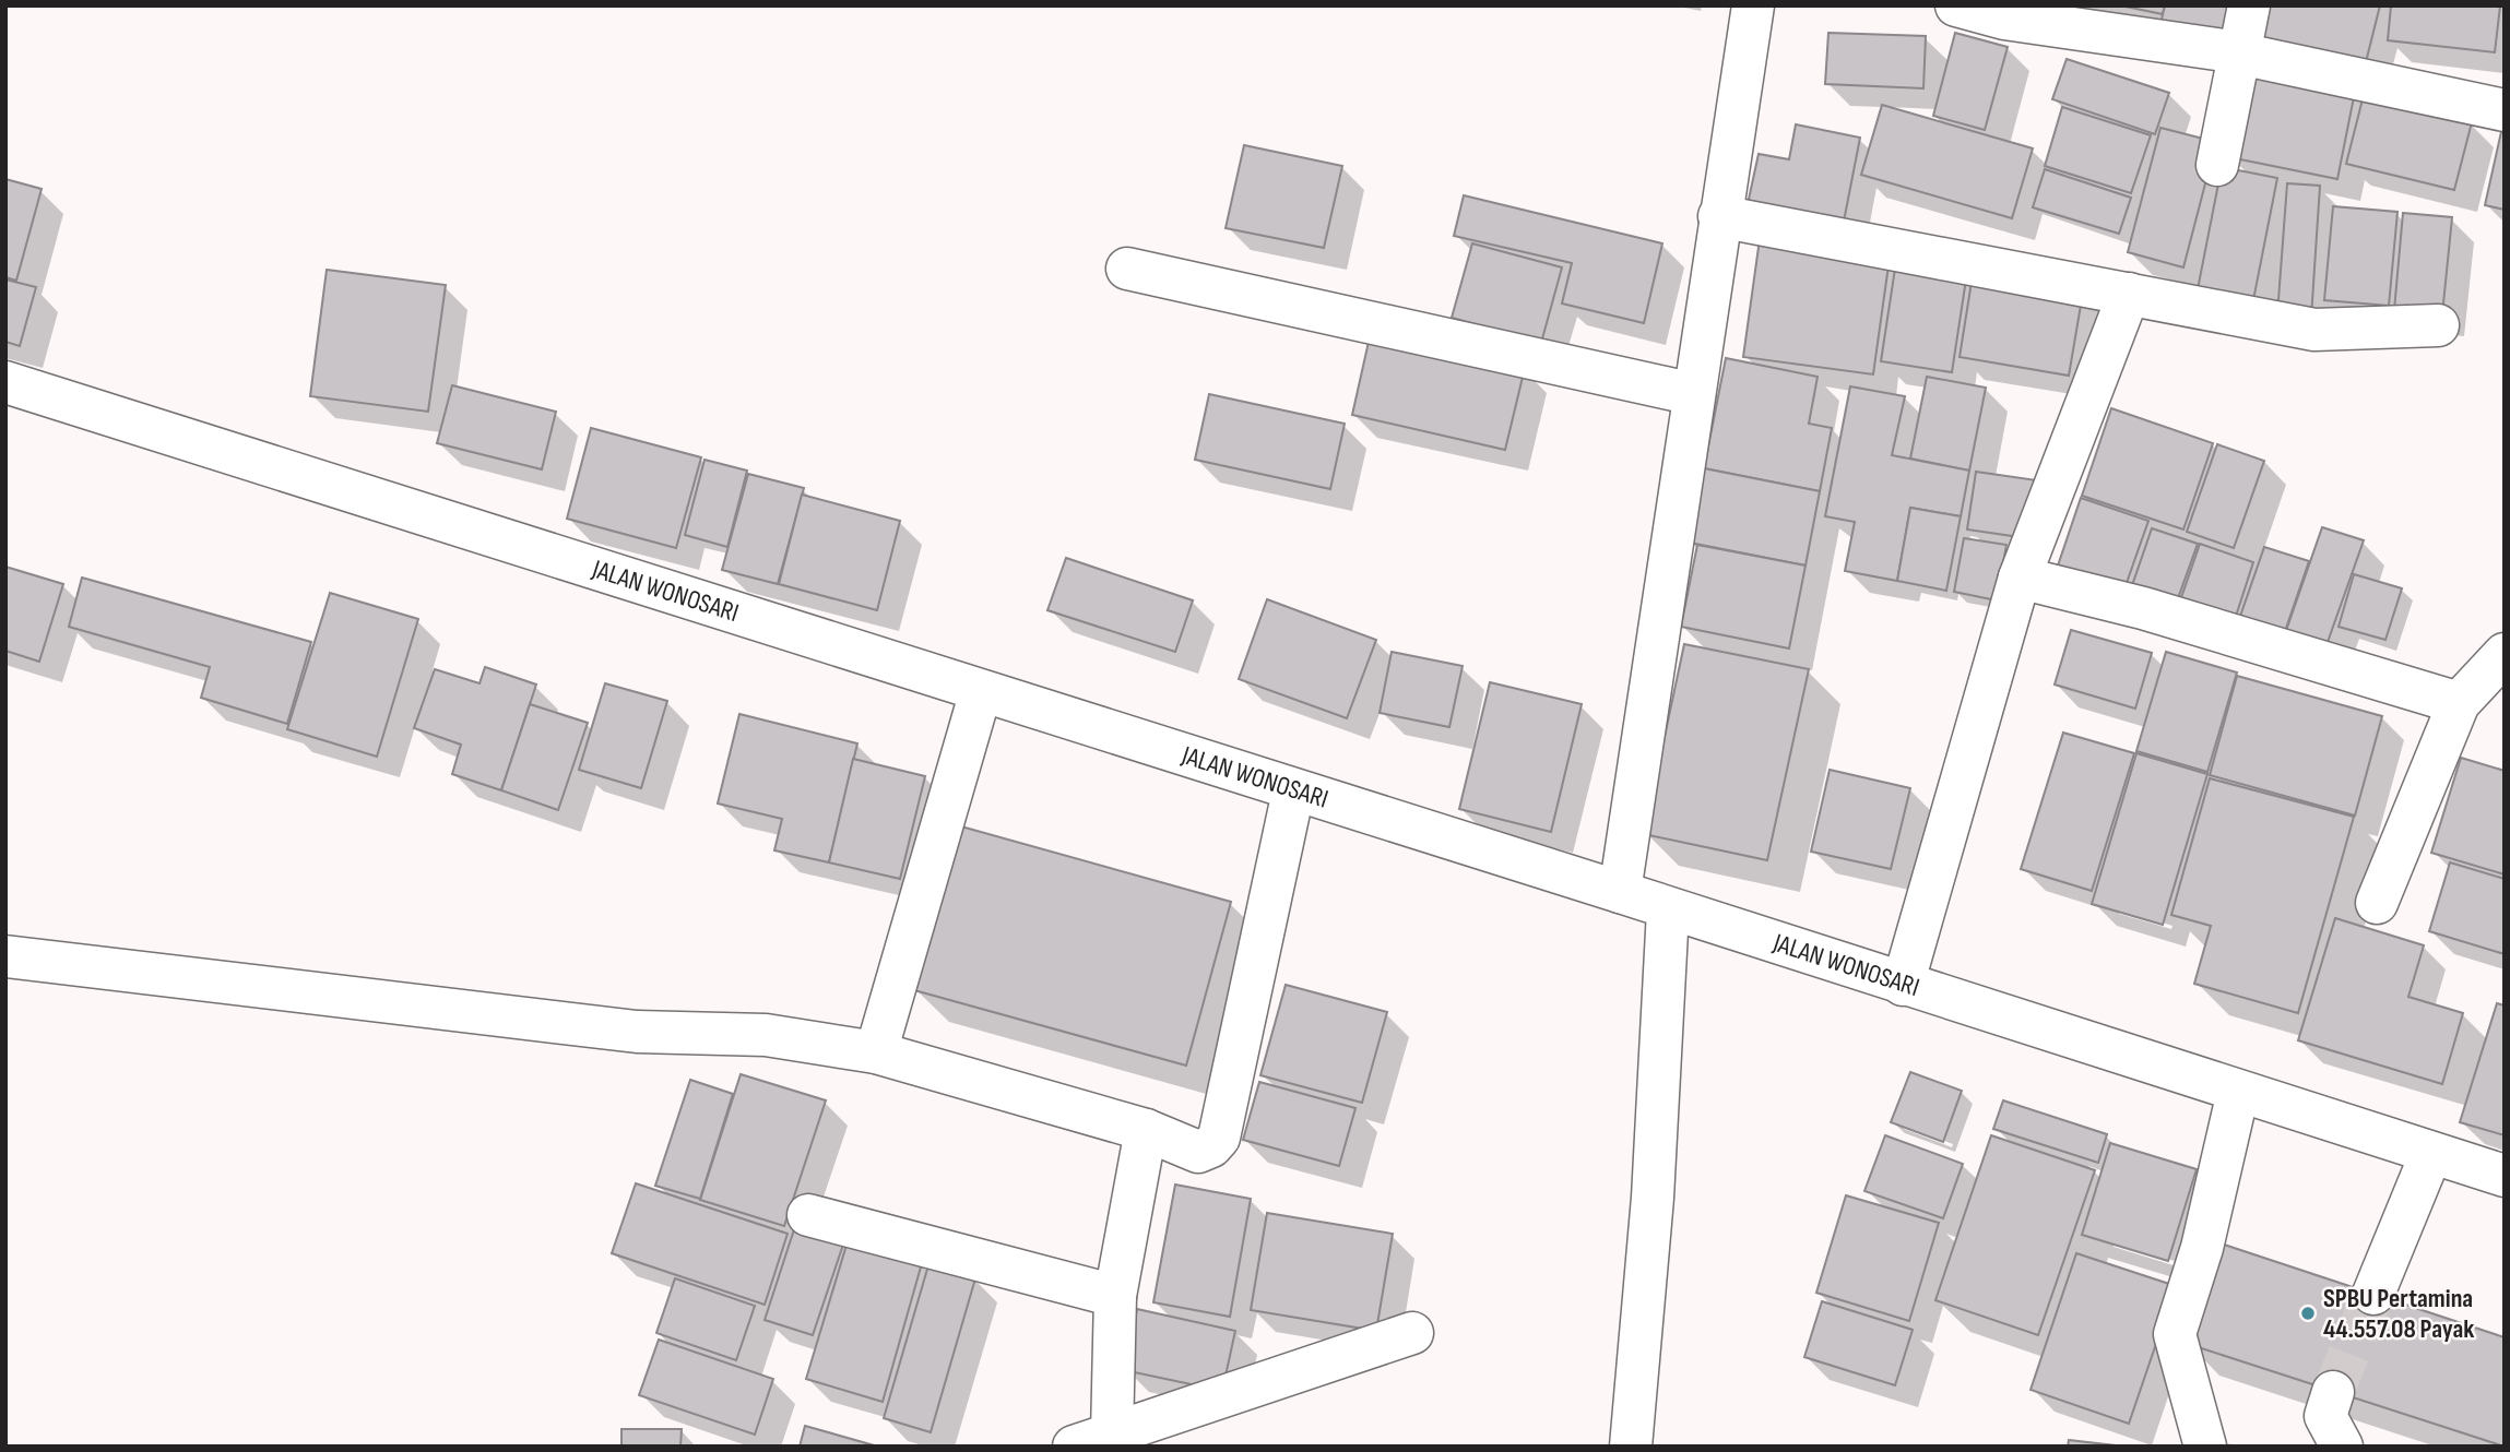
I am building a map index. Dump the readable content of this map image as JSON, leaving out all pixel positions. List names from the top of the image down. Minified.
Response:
{"streets":{"main road":["JALAN WONOSARI"]},"places":["SPBU Pertamina 44.557.08 Payak"]}
